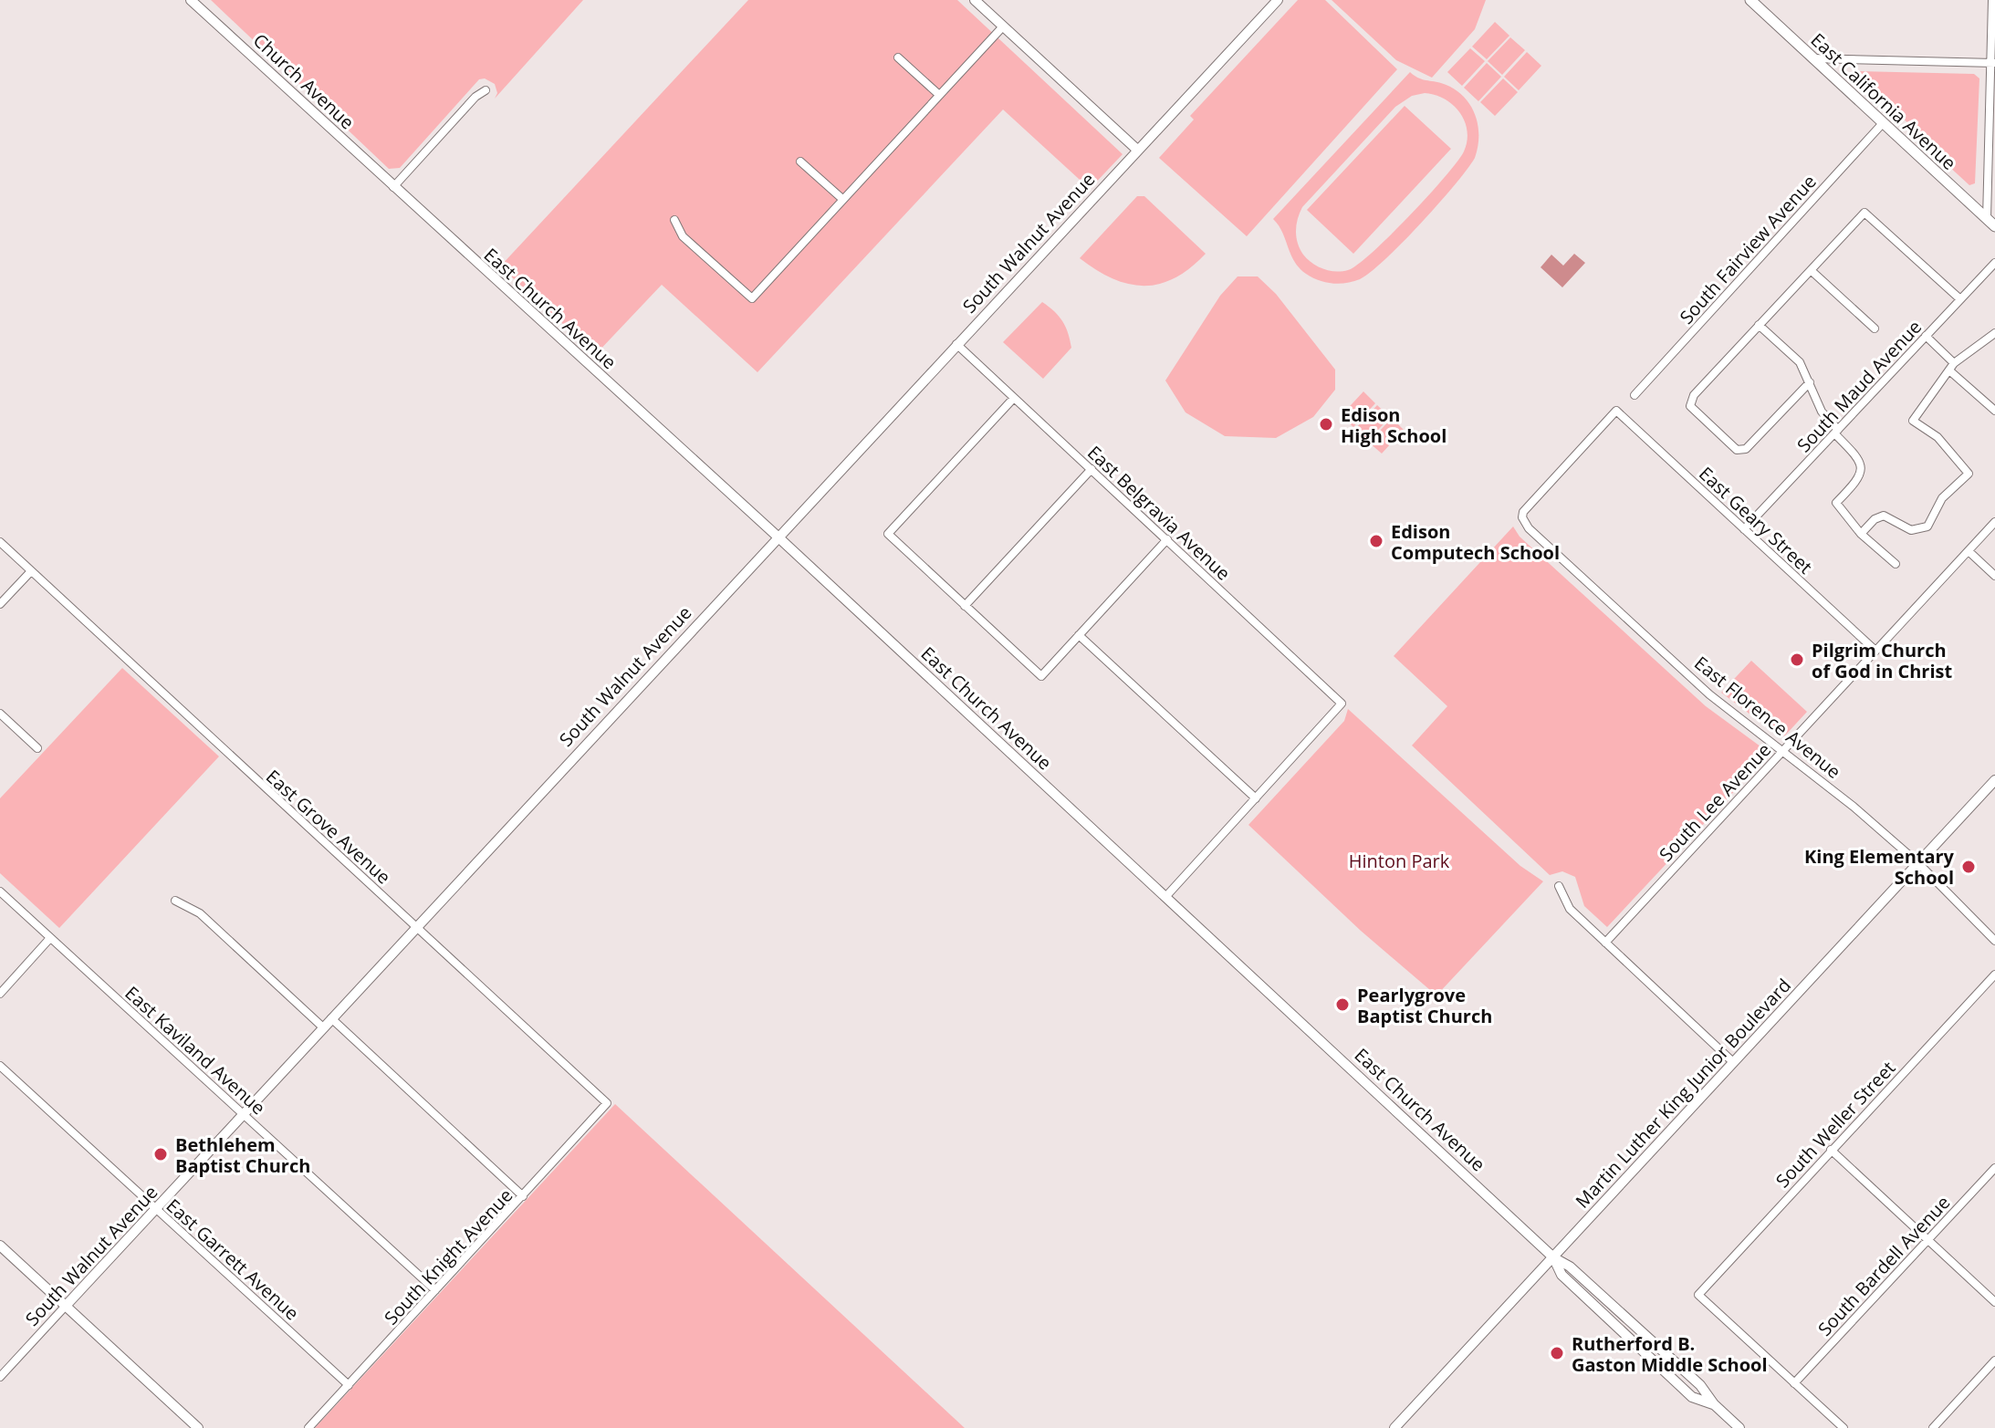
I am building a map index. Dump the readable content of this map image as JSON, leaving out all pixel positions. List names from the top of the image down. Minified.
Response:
{"streets":{"main road":["East California Avenue"],"street":["Church Avenue","South Walnut Avenue","South Fairview Avenue","East Church Avenue","South Maud Avenue","East Belgravia Avenue","East Geary Street","East Florence Avenue","South Lee Avenue","East Grove Avenue","East Kaviland Avenue","Martin Luther King Junior Boulevard","South Weller Street","South Knight Avenue","East Garrett Avenue","South Bardell Avenue"]},"crossings":[["Church Avenue","East Church Avenue"],["East California Avenue","South Fairview Avenue"],["South Walnut Avenue","East Church Avenue"],["South Walnut Avenue","East Belgravia Avenue"],["South Walnut Avenue","East Grove Avenue"],["South Walnut Avenue","East Kaviland Avenue"],["South Walnut Avenue","East Garrett Avenue"],["East Church Avenue","Martin Luther King Junior Boulevard"],["South Maud Avenue","East Geary Street"],["East Geary Street","East Florence Avenue"],["East Geary Street","South Lee Avenue"],["East Florence Avenue","South Lee Avenue"],["East Florence Avenue","Martin Luther King Junior Boulevard"],["East Grove Avenue","South Knight Avenue"],["East Kaviland Avenue","South Knight Avenue"],["South Weller Street","South Bardell Avenue"],["South Knight Avenue","East Garrett Avenue"]],"parks":["Hinton Park"],"places":["Edison High School","Edison Computech School","Pilgrim Church of God in Christ","King Elementary School","Pearlygrove Baptist Church","Bethlehem Baptist Church","Rutherford B. Gaston Middle School"]}
